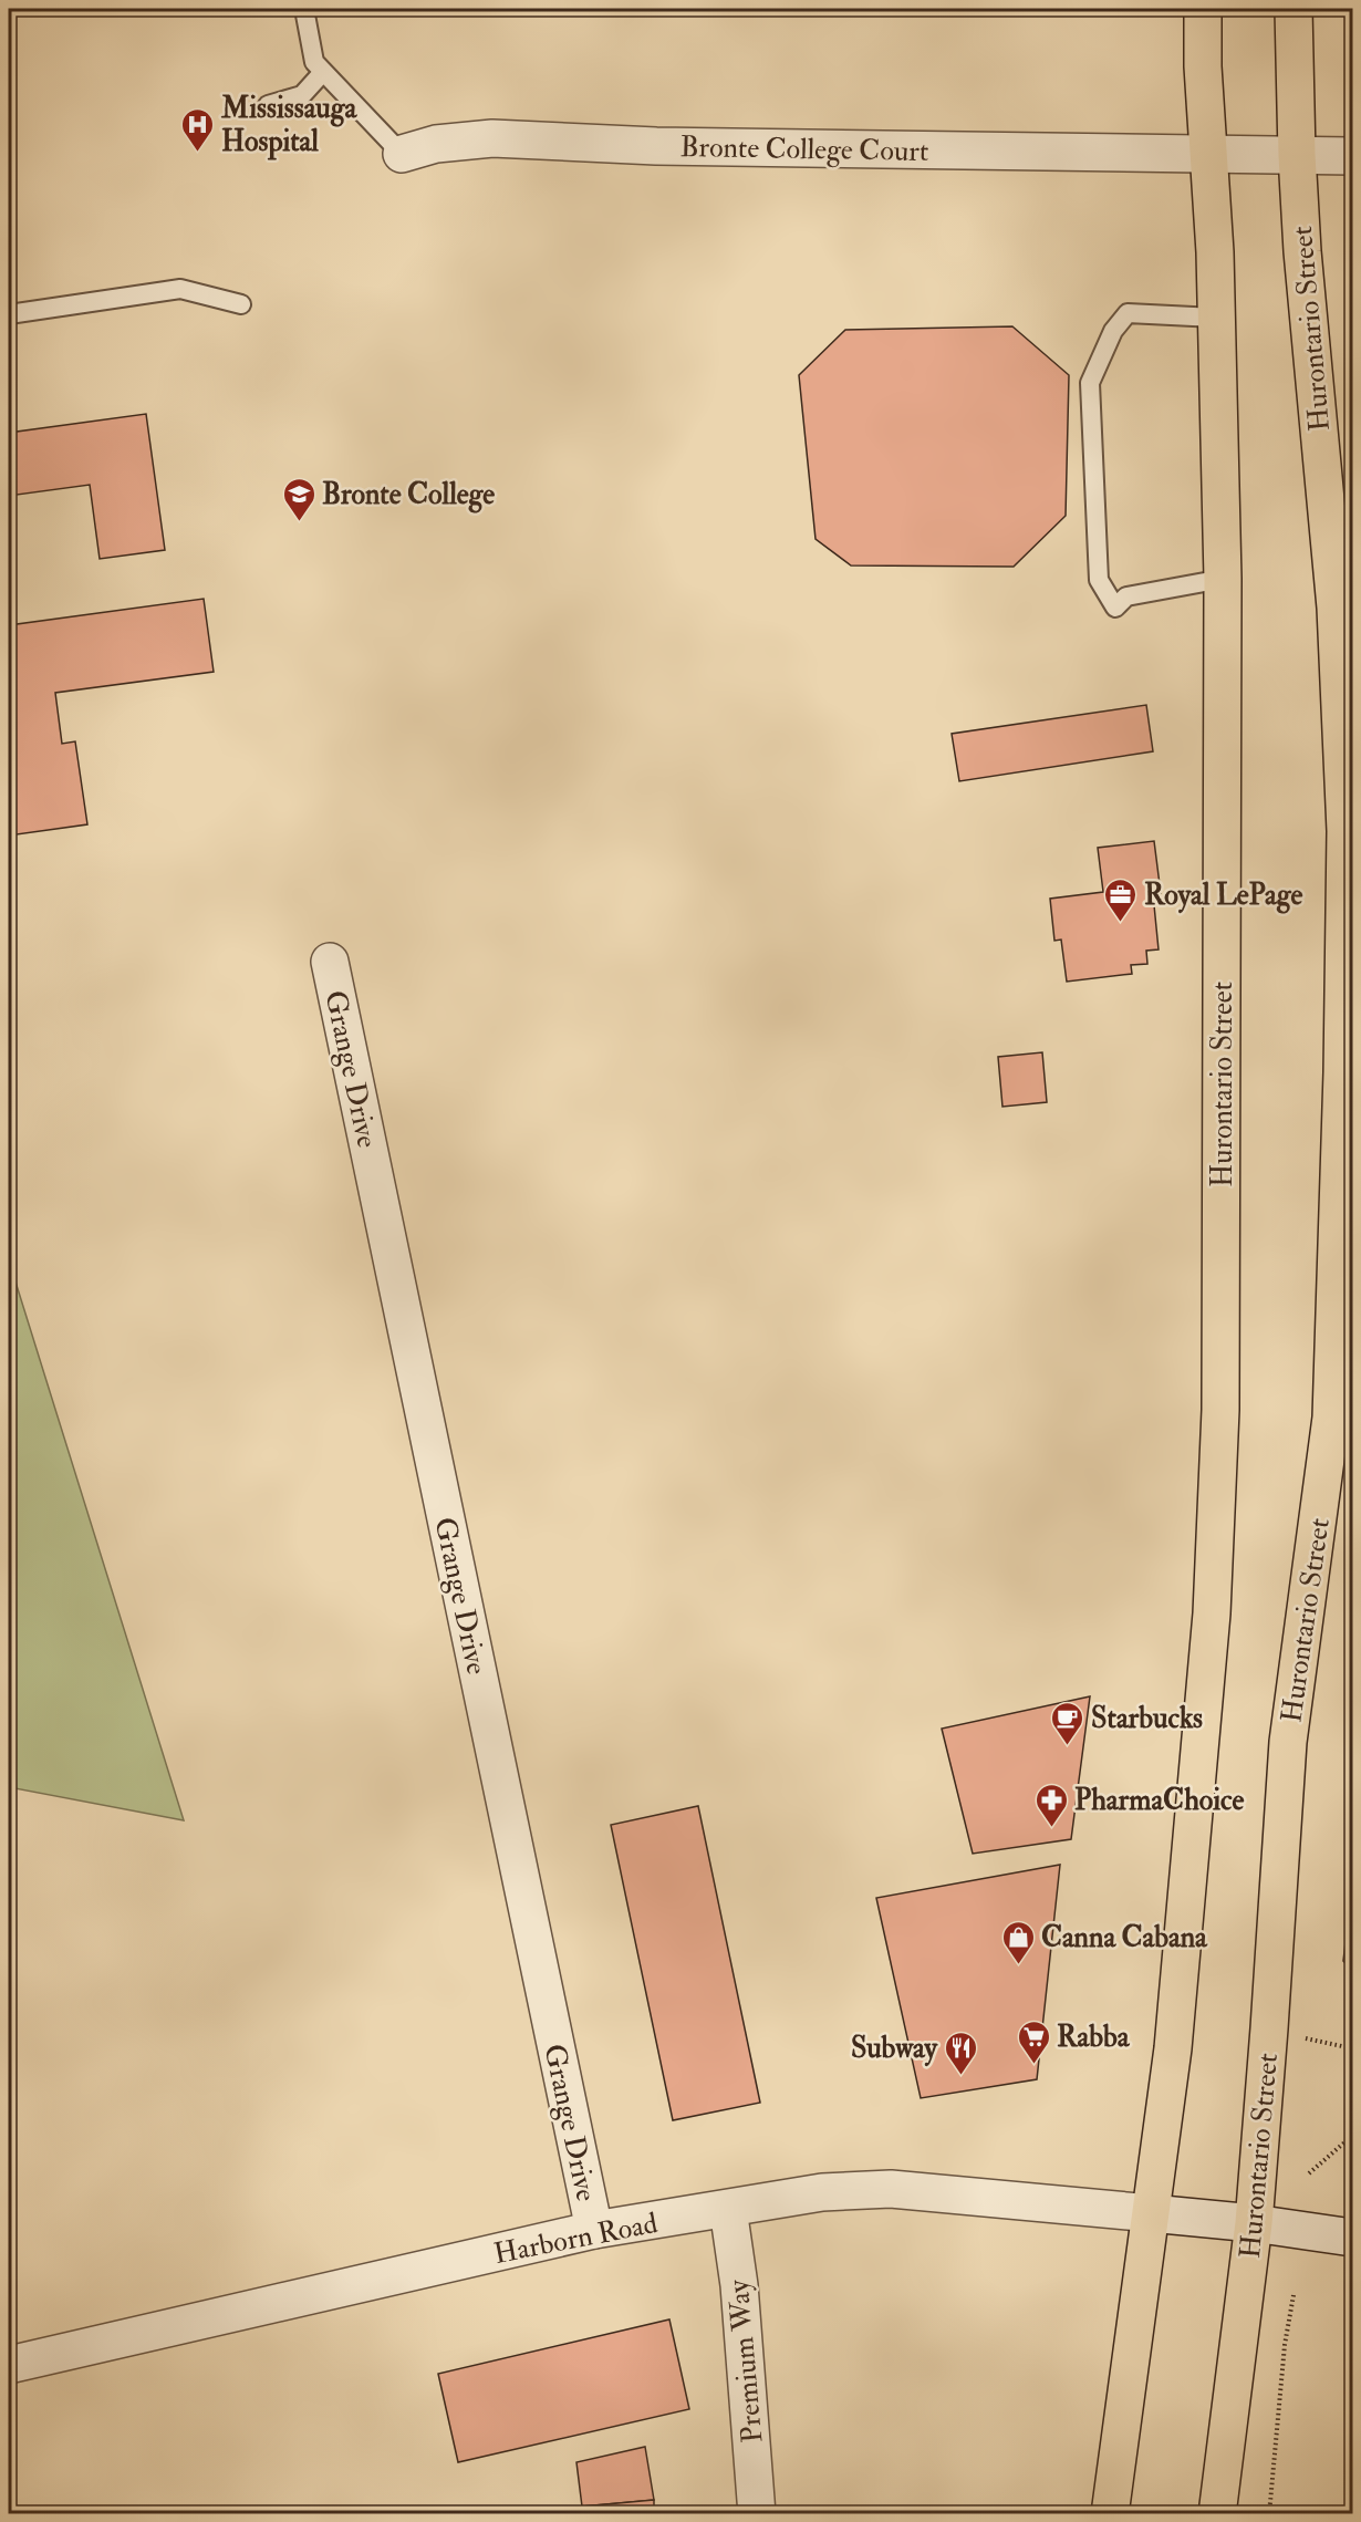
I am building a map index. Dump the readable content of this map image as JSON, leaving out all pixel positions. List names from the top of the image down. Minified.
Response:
{"streets":{"main road":["Hurontario Street"],"street":["Bronte College Court","Grange Drive","Harborn Road","Premium Way"]},"crossings":[["Bronte College Court","Hurontario Street"],["Hurontario Street","Harborn Road"],["Grange Drive","Harborn Road"],["Harborn Road","Premium Way"]],"places":{"hospital":["Mississauga Hospital"],"school or university":["Bronte College"],"office":["Royal LePage"],"cafe":["Starbucks"],"pharmacy":["PharmaChoice"],"shop":["Canna Cabana"],"supermarket":["Rabba"],"restaurant":["Subway"]}}
